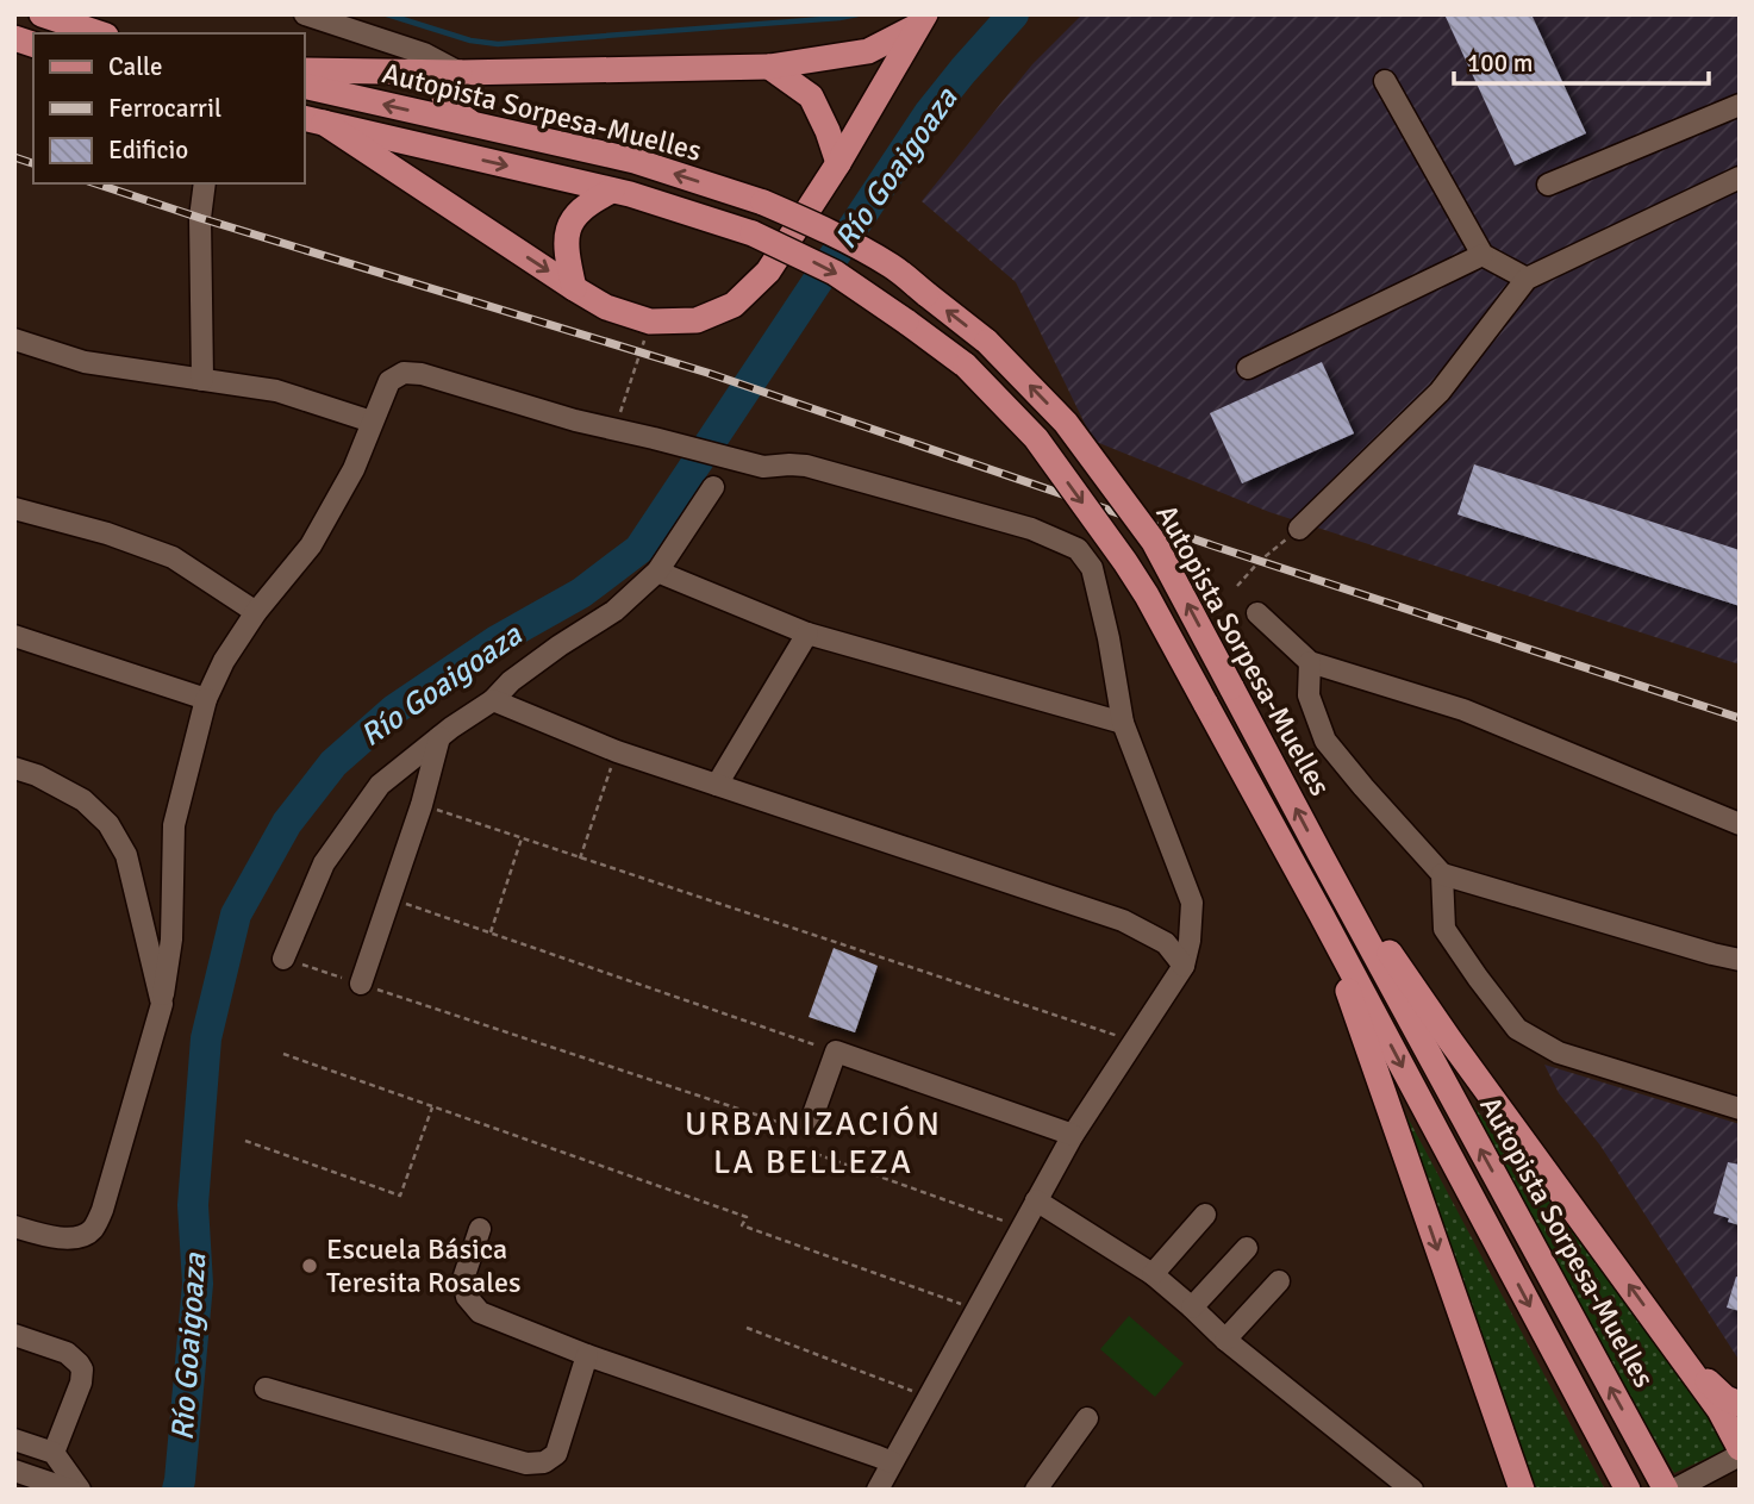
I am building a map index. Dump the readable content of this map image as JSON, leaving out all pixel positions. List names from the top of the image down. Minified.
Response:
{"streets":{"main road":["Autopista Sorpesa-Muelles"]},"districts":["URBANIZACIÓN LA BELLEZA"],"water":["Río Goaigoaza"],"places":["Escuela Básica Teresita Rosales"],"legend":["Calle","Ferrocarril","Edificio"],"scale_bar":"100 m"}
